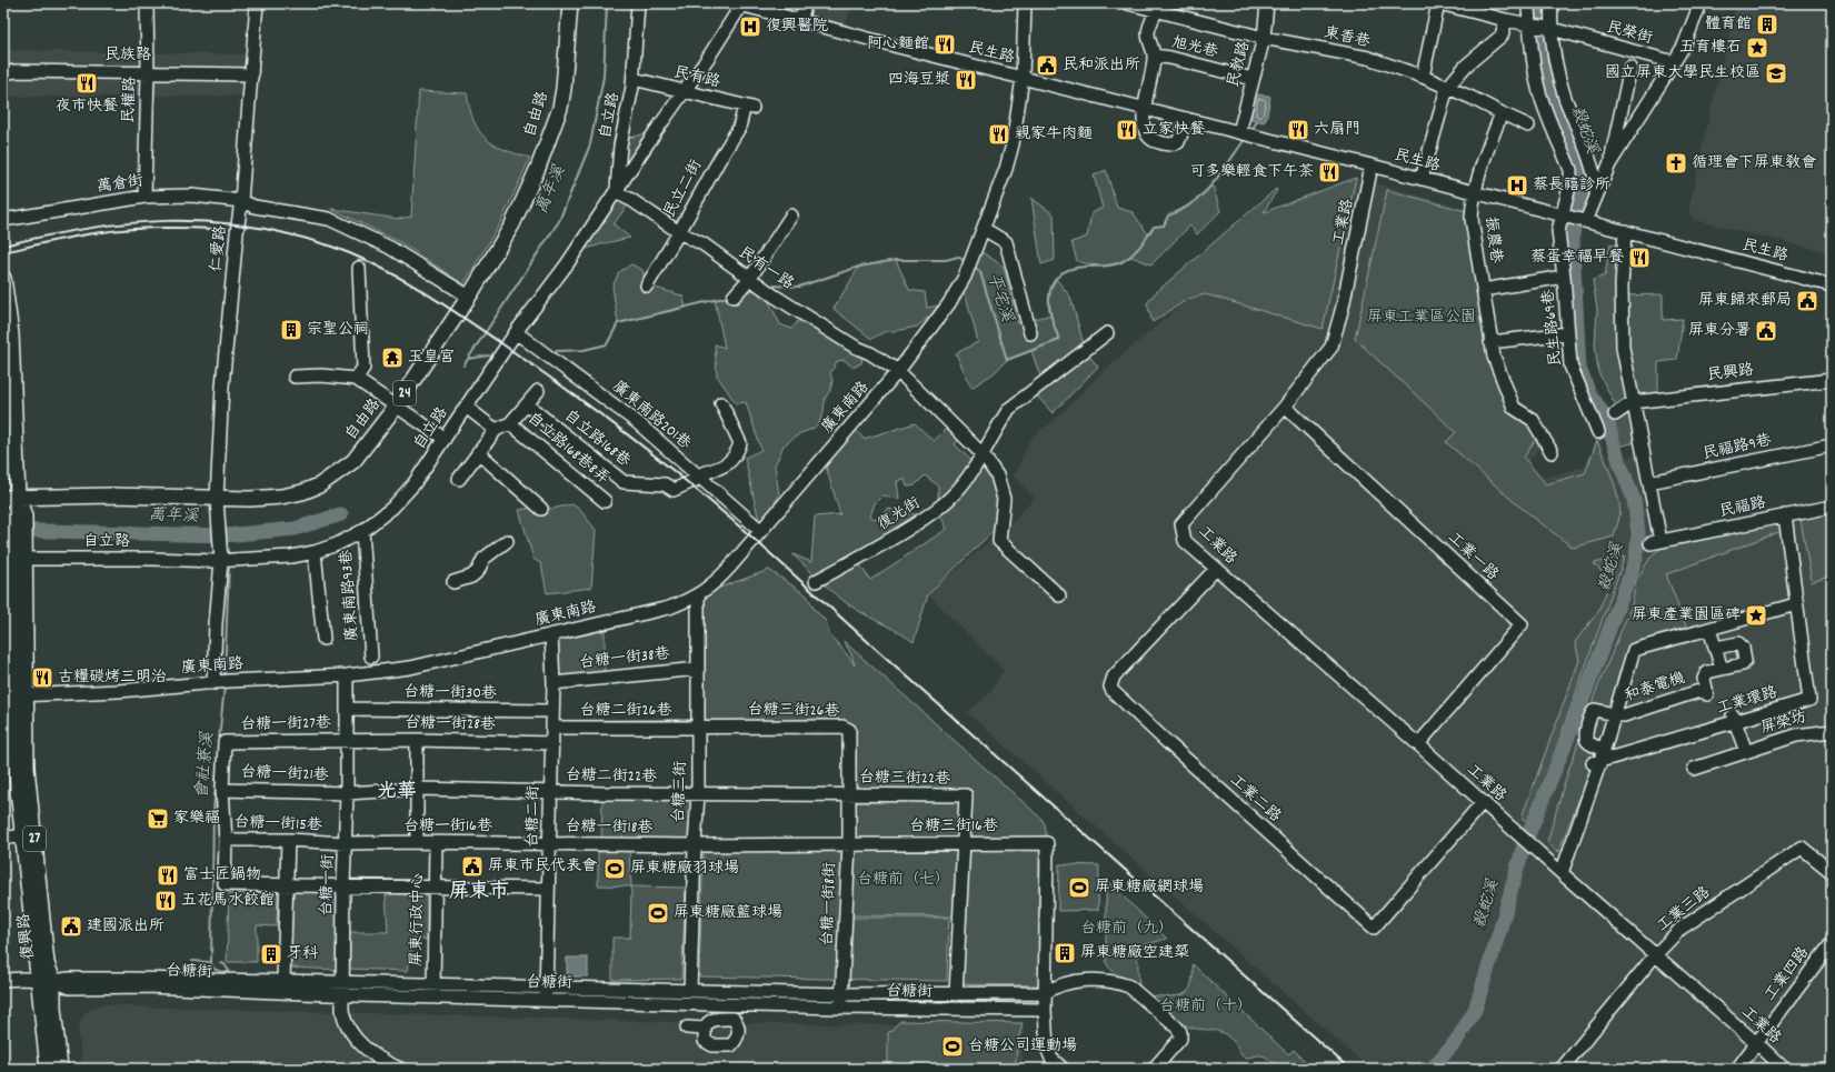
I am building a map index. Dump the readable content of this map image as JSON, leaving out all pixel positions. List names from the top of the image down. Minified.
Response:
{"streets":{"main road":["自由路","24","27","復興路"],"street":["民榮街","東香巷","旭光巷","民生路","民族路","民教路","民有路","民權路","自立路","萬倉街","民立二街","工業路","振農巷","仁愛路","民有一路","民生路69巷","民興路","廣東南路","廣東南路201巷","自立路168巷","民福路9巷","自立路168巷8弄","民福路","復光街","工業一路","廣東南路93巷","台糖一街38巷","和泰電機","台糖一街30巷","工業環路","台糖二街26巷","台糖三街26巷","屏榮坊","台糖一街27巷","台糖一街28巷","台糖一街21巷","台糖二街22巷","台糖三街22巷","台糖三街","工業二路","台糖二街","台糖一街15巷","台糖一街16巷","台糖三街16巷","台糖一街18巷","台糖一街","台糖一街8街","工業三路","屏東行政中心","台糖街","工業四路"]},"crossings":[["民榮街","民生路69巷"],["東香巷","民教路"],["東香巷","振農巷"],["旭光巷","民教路"],["民生路","民教路"],["民生路","工業路"],["民生路","振農巷"],["民生路","民生路69巷"],["民生路","廣東南路"],["民族路","民權路"],["民族路","仁愛路"],["民有路","自立路"],["民有路","民立二街"],["民權路","萬倉街"],["自由路","萬倉街"],["自由路","仁愛路"],["自由路","27"],["自立路","仁愛路"],["自立路","民有一路"],["自立路","廣東南路201巷"],["自立路","廣東南路93巷"],["自立路","27"],["自立路","復興路"],["萬倉街","仁愛路"],["民立二街","民有一路"],["工業路","工業一路"],["工業路","工業二路"],["工業路","工業三路"],["工業路","工業四路"],["仁愛路","廣東南路"],["民有一路","廣東南路"],["民興路","民福路"],["廣東南路","廣東南路201巷"],["廣東南路","台糖三街"],["廣東南路","台糖二街"],["廣東南路","台糖一街"],["廣東南路","復興路"],["廣東南路201巷","自立路168巷"],["民福路9巷","民福路"],["民福路","工業環路"],["台糖一街38巷","台糖三街"],["台糖一街38巷","台糖二街"],["和泰電機","工業環路"],["台糖一街30巷","台糖二街"],["台糖一街30巷","台糖一街"],["工業環路","屏榮坊"],["台糖二街26巷","台糖三街26巷"],["台糖二街26巷","台糖三街"],["台糖二街26巷","台糖二街"],["台糖三街26巷","台糖三街22巷"],["台糖三街26巷","台糖三街"],["台糖三街26巷","台糖一街8街"],["台糖一街27巷","台糖一街28巷"],["台糖一街27巷","台糖一街15巷"],["台糖一街27巷","台糖一街"],["台糖一街28巷","台糖二街"],["台糖一街28巷","台糖一街"],["台糖一街21巷","台糖二街22巷"],["台糖一街21巷","台糖一街15巷"],["台糖一街21巷","台糖一街"],["台糖二街22巷","台糖三街22巷"],["台糖二街22巷","台糖三街"],["台糖二街22巷","台糖二街"],["台糖三街22巷","台糖三街"],["台糖三街22巷","台糖三街16巷"],["台糖三街22巷","台糖一街8街"],["台糖三街22巷","台糖街"],["台糖三街","台糖三街16巷"],["台糖三街","台糖一街18巷"],["台糖三街","台糖街"],["台糖二街","台糖一街16巷"],["台糖二街","台糖一街18巷"],["台糖二街","台糖街"],["台糖一街15巷","台糖一街16巷"],["台糖一街15巷","台糖一街"],["台糖一街16巷","台糖一街18巷"],["台糖一街16巷","台糖一街"],["台糖一街16巷","屏東行政中心"],["台糖三街16巷","台糖一街18巷"],["台糖三街16巷","台糖一街8街"],["台糖三街16巷","台糖街"],["27","復興路"],["台糖一街","台糖街"],["台糖一街8街","台糖街"],["屏東行政中心","台糖街"],["復興路","台糖街"]],"districts":["光華","屏東市"],"water":["殺蛇溪","萬年溪","平宅溪","會社寮溪"],"parks":["屏東工業區公園","台糖前（七）","台糖前（九）","台糖前（十）"],"places":{"building":["體育館","宗聖公祠","屏東糖廠空建築","牙科"],"hospital":["復興醫院","蔡長禧診所"],"restaurant":["阿心麵館","四海豆漿","夜市快餐","立家快餐","六扇門","親家牛肉麵","可多樂輕食下午茶","蔡蛋幸福早餐","古糧碳烤三明治","富士匠鍋物","五花馬水餃館"],"place":["五育樓石","屏東產業園區碑"],"public building":["民和派出所","屏東歸來郵局","屏東分署","屏東市民代表會","建國派出所"],"school or university":["國立屏東大學民生校區"],"church":["循理會下屏東教會"],"temple":["玉皇宮"],"supermarket":["家樂福"],"sports":["屏東糖廠羽球場","屏東糖廠網球場","屏東糖廠籃球場","台糖公司運動場"]}}
